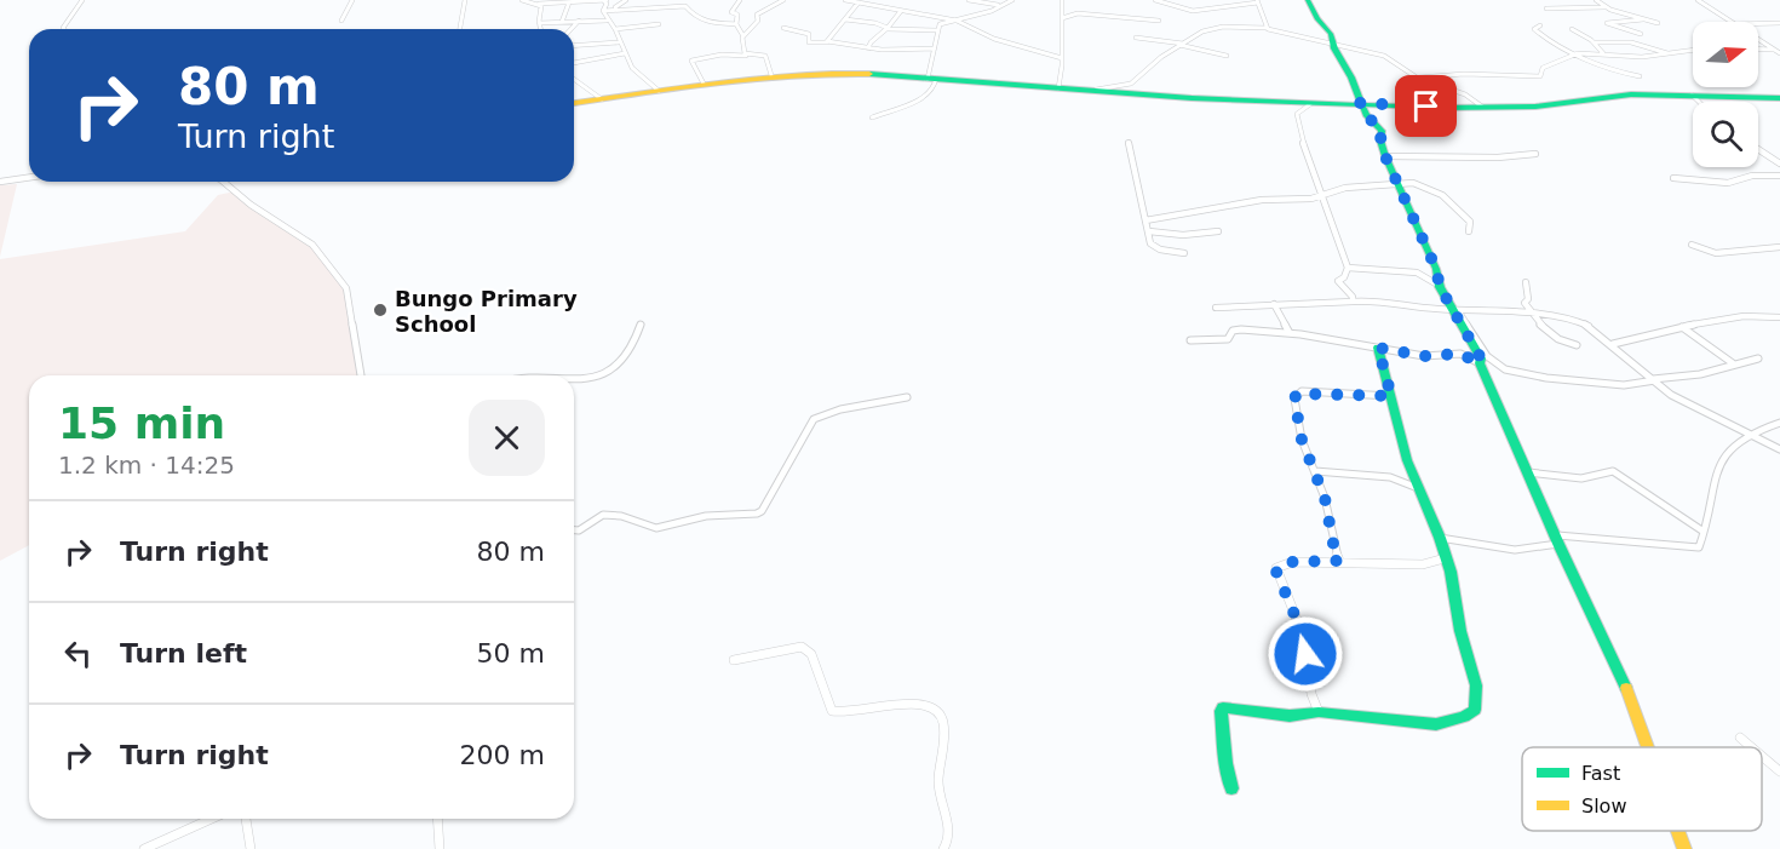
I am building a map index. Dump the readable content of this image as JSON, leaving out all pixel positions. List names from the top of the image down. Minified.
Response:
{"places":["Bungo Primary School"],"legend":["Fast","Slow"],"north":"right","page":{"turn":["80 m","Turn right"],"heading":["15 min","1.2 km · 14:25"],"list":[{"name":"Turn right","value":"80 m"},{"name":"Turn left","value":"50 m"},{"name":"Turn right","value":"200 m"}]}}
